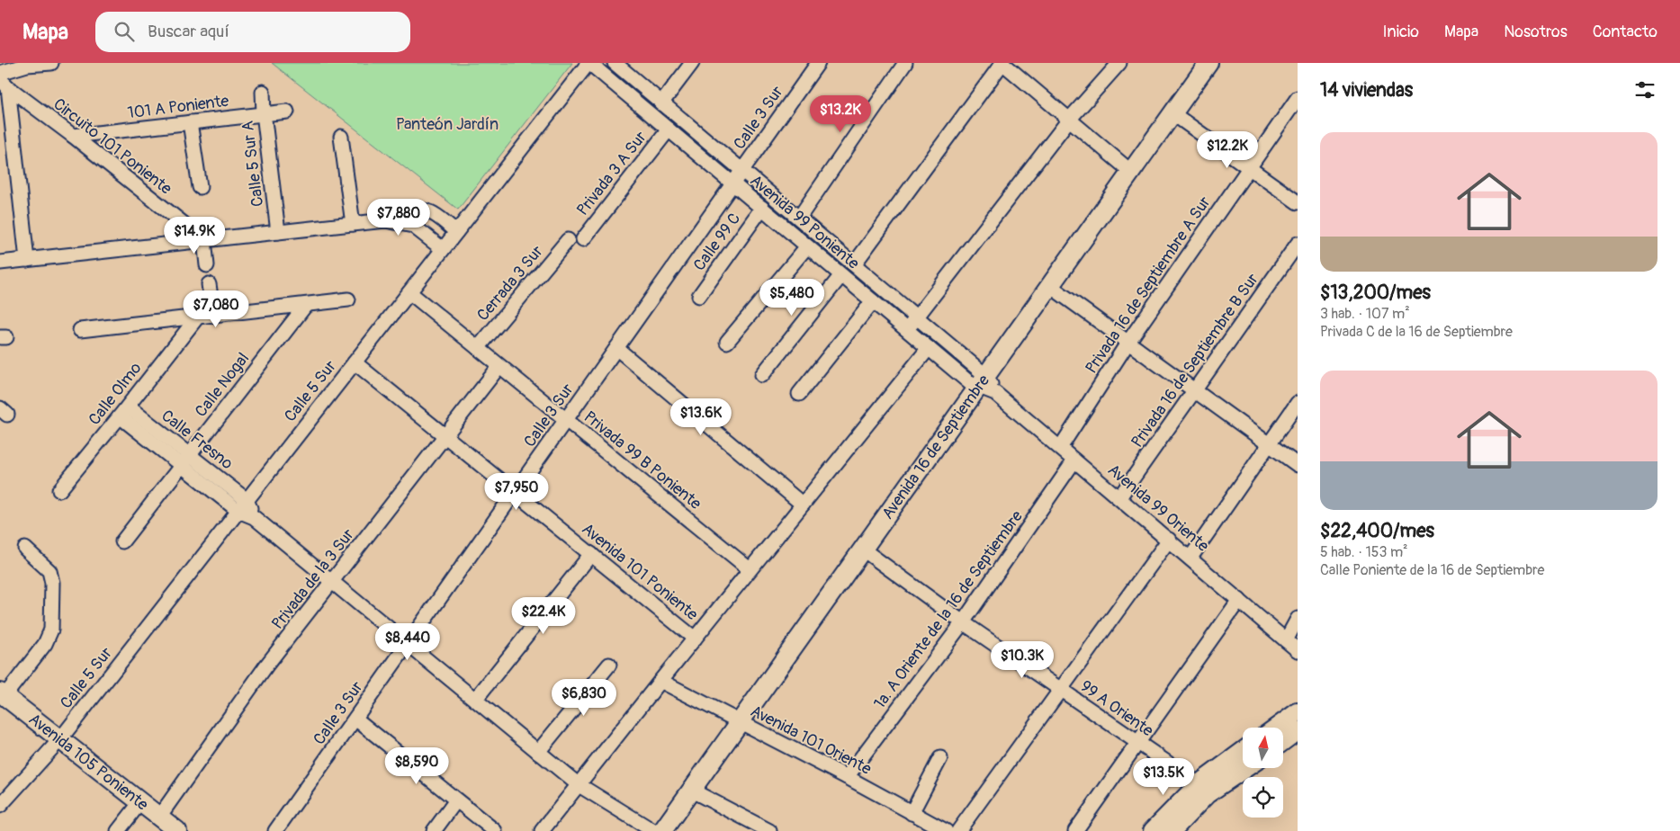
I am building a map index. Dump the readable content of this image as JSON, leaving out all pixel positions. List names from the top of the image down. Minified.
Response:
{"streets":{"main road":["Avenida 16 de Septiembre","Avenida 105 Poniente"],"street":["101 A Poniente","Calle 3 Sur","Circuito 101 Poniente","Calle 5 Sur A","Privada 3 A Sur","Avenida 99 Poniente","Calle 99 C","Cerrada 3 Sur","Privada 16 de Septiembre A Sur","Privada 16 de Septiembre B Sur","Calle Nogal","Calle 5 Sur","Calle Olmo","Calle Fresno","Privada 99 B Poniente","Avenida 99 Oriente","Avenida 101 Poniente","Privada de la 3 Sur","1a. A Oriente de la 16 de Septiembre","99 A Oriente","Avenida 101 Oriente"]},"crossings":[["101 A Poniente","Circuito 101 Poniente"],["101 A Poniente","Calle 5 Sur A"],["Calle 3 Sur","Avenida 99 Poniente"],["Calle 3 Sur","Privada 99 B Poniente"],["Calle 3 Sur","Avenida 101 Poniente"],["Privada 3 A Sur","Avenida 99 Poniente"],["Avenida 99 Poniente","Calle 99 C"],["Avenida 99 Poniente","Calle 5 Sur"],["Avenida 99 Poniente","Avenida 16 de Septiembre"],["Avenida 99 Poniente","Avenida 99 Oriente"],["Cerrada 3 Sur","Privada 99 B Poniente"],["Privada 16 de Septiembre A Sur","Avenida 99 Oriente"],["Privada 16 de Septiembre B Sur","Avenida 99 Oriente"],["Calle Nogal","Calle Fresno"],["Calle 5 Sur","Calle Fresno"],["Calle 5 Sur","Privada 99 B Poniente"],["Calle 5 Sur","Avenida 101 Poniente"],["Calle 5 Sur","Avenida 105 Poniente"],["Calle Olmo","Calle Fresno"],["Avenida 16 de Septiembre","Avenida 99 Oriente"],["Avenida 16 de Septiembre","99 A Oriente"],["Avenida 16 de Septiembre","Avenida 101 Oriente"],["Privada 99 B Poniente","Privada de la 3 Sur"],["Avenida 99 Oriente","1a. A Oriente de la 16 de Septiembre"],["Avenida 101 Poniente","Privada de la 3 Sur"],["Privada de la 3 Sur","Avenida 105 Poniente"],["1a. A Oriente de la 16 de Septiembre","99 A Oriente"],["1a. A Oriente de la 16 de Septiembre","Avenida 101 Oriente"]],"parks":["Panteón Jardín"],"north":"top","page":{"header":"Mapa","search":"Buscar aquí","nav":["Inicio","Mapa","Nosotros","Contacto"],"heading":"14 viviendas","price":["$13.2K","$12.2K","$7,880","$14.9K","$5,480","$7,080","$13.6K","$7,950","$22.4K","$8,440","$10.3K","$6,830","$8,590","$13.5K"],"list":[{"name":"$13,200/mes","note":"3 hab. · 107 m² · Privada C de la 16 de Septiembre"},{"name":"$22,400/mes","note":"5 hab. · 153 m² · Calle Poniente de la 16 de Septiembre"}]}}
